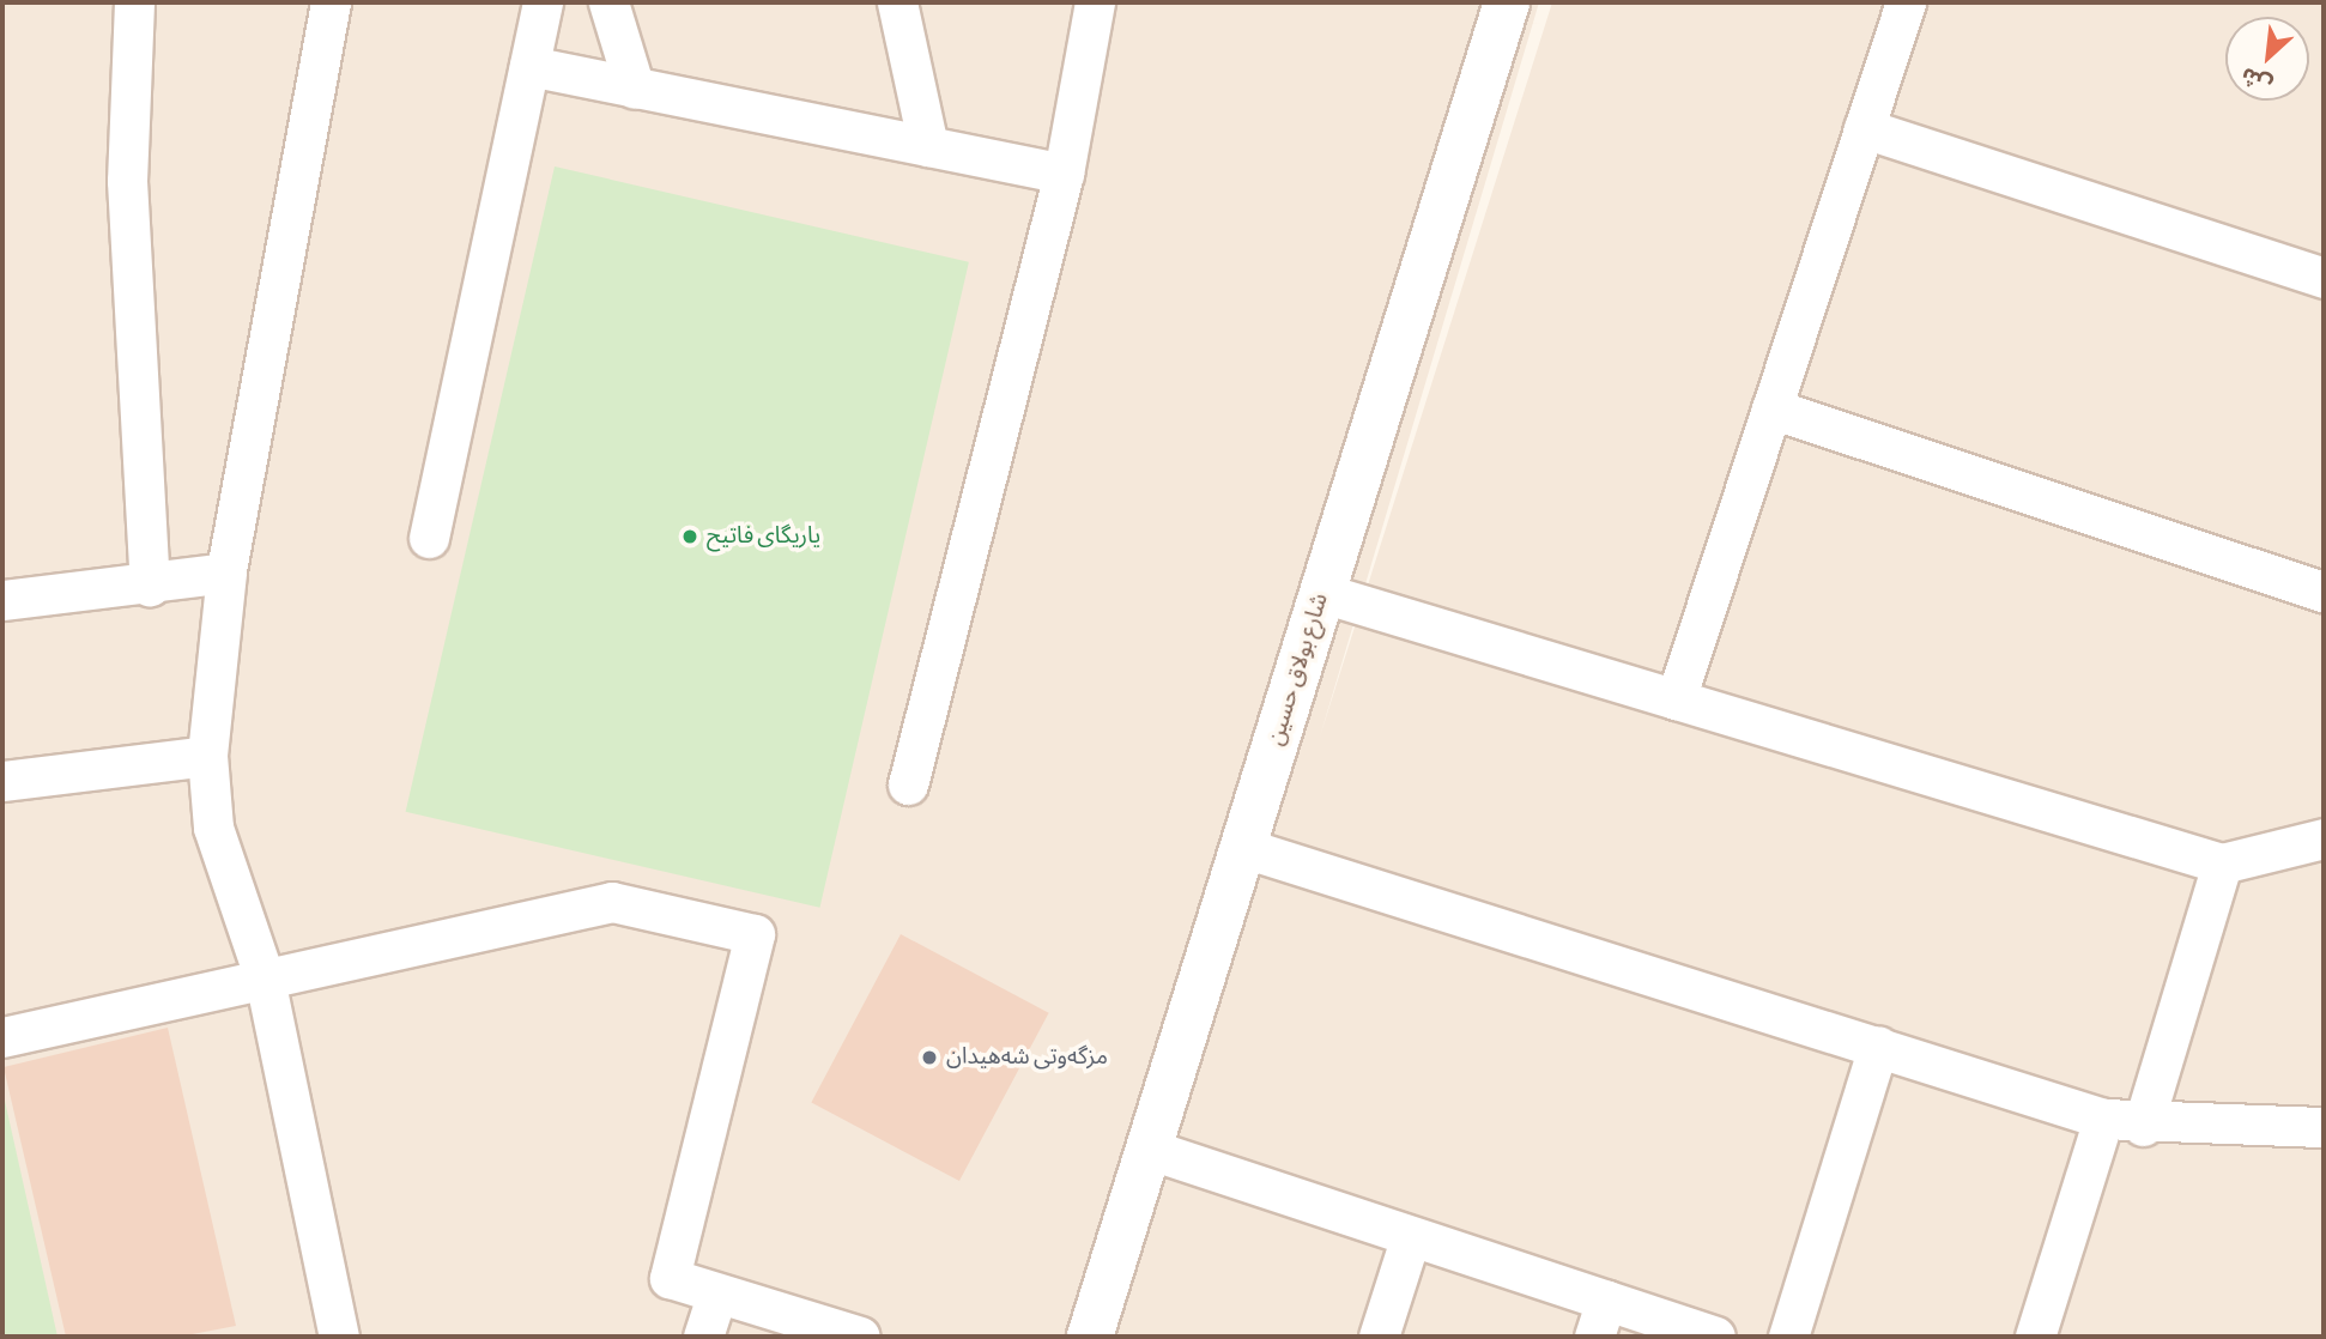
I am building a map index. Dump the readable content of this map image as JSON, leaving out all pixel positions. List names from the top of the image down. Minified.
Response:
{"streets":{"street":["شارع بولاق حسين"]},"places":["یاریگای فاتیح","مزگەوتی شەهیدان"],"north":"bottom left"}
